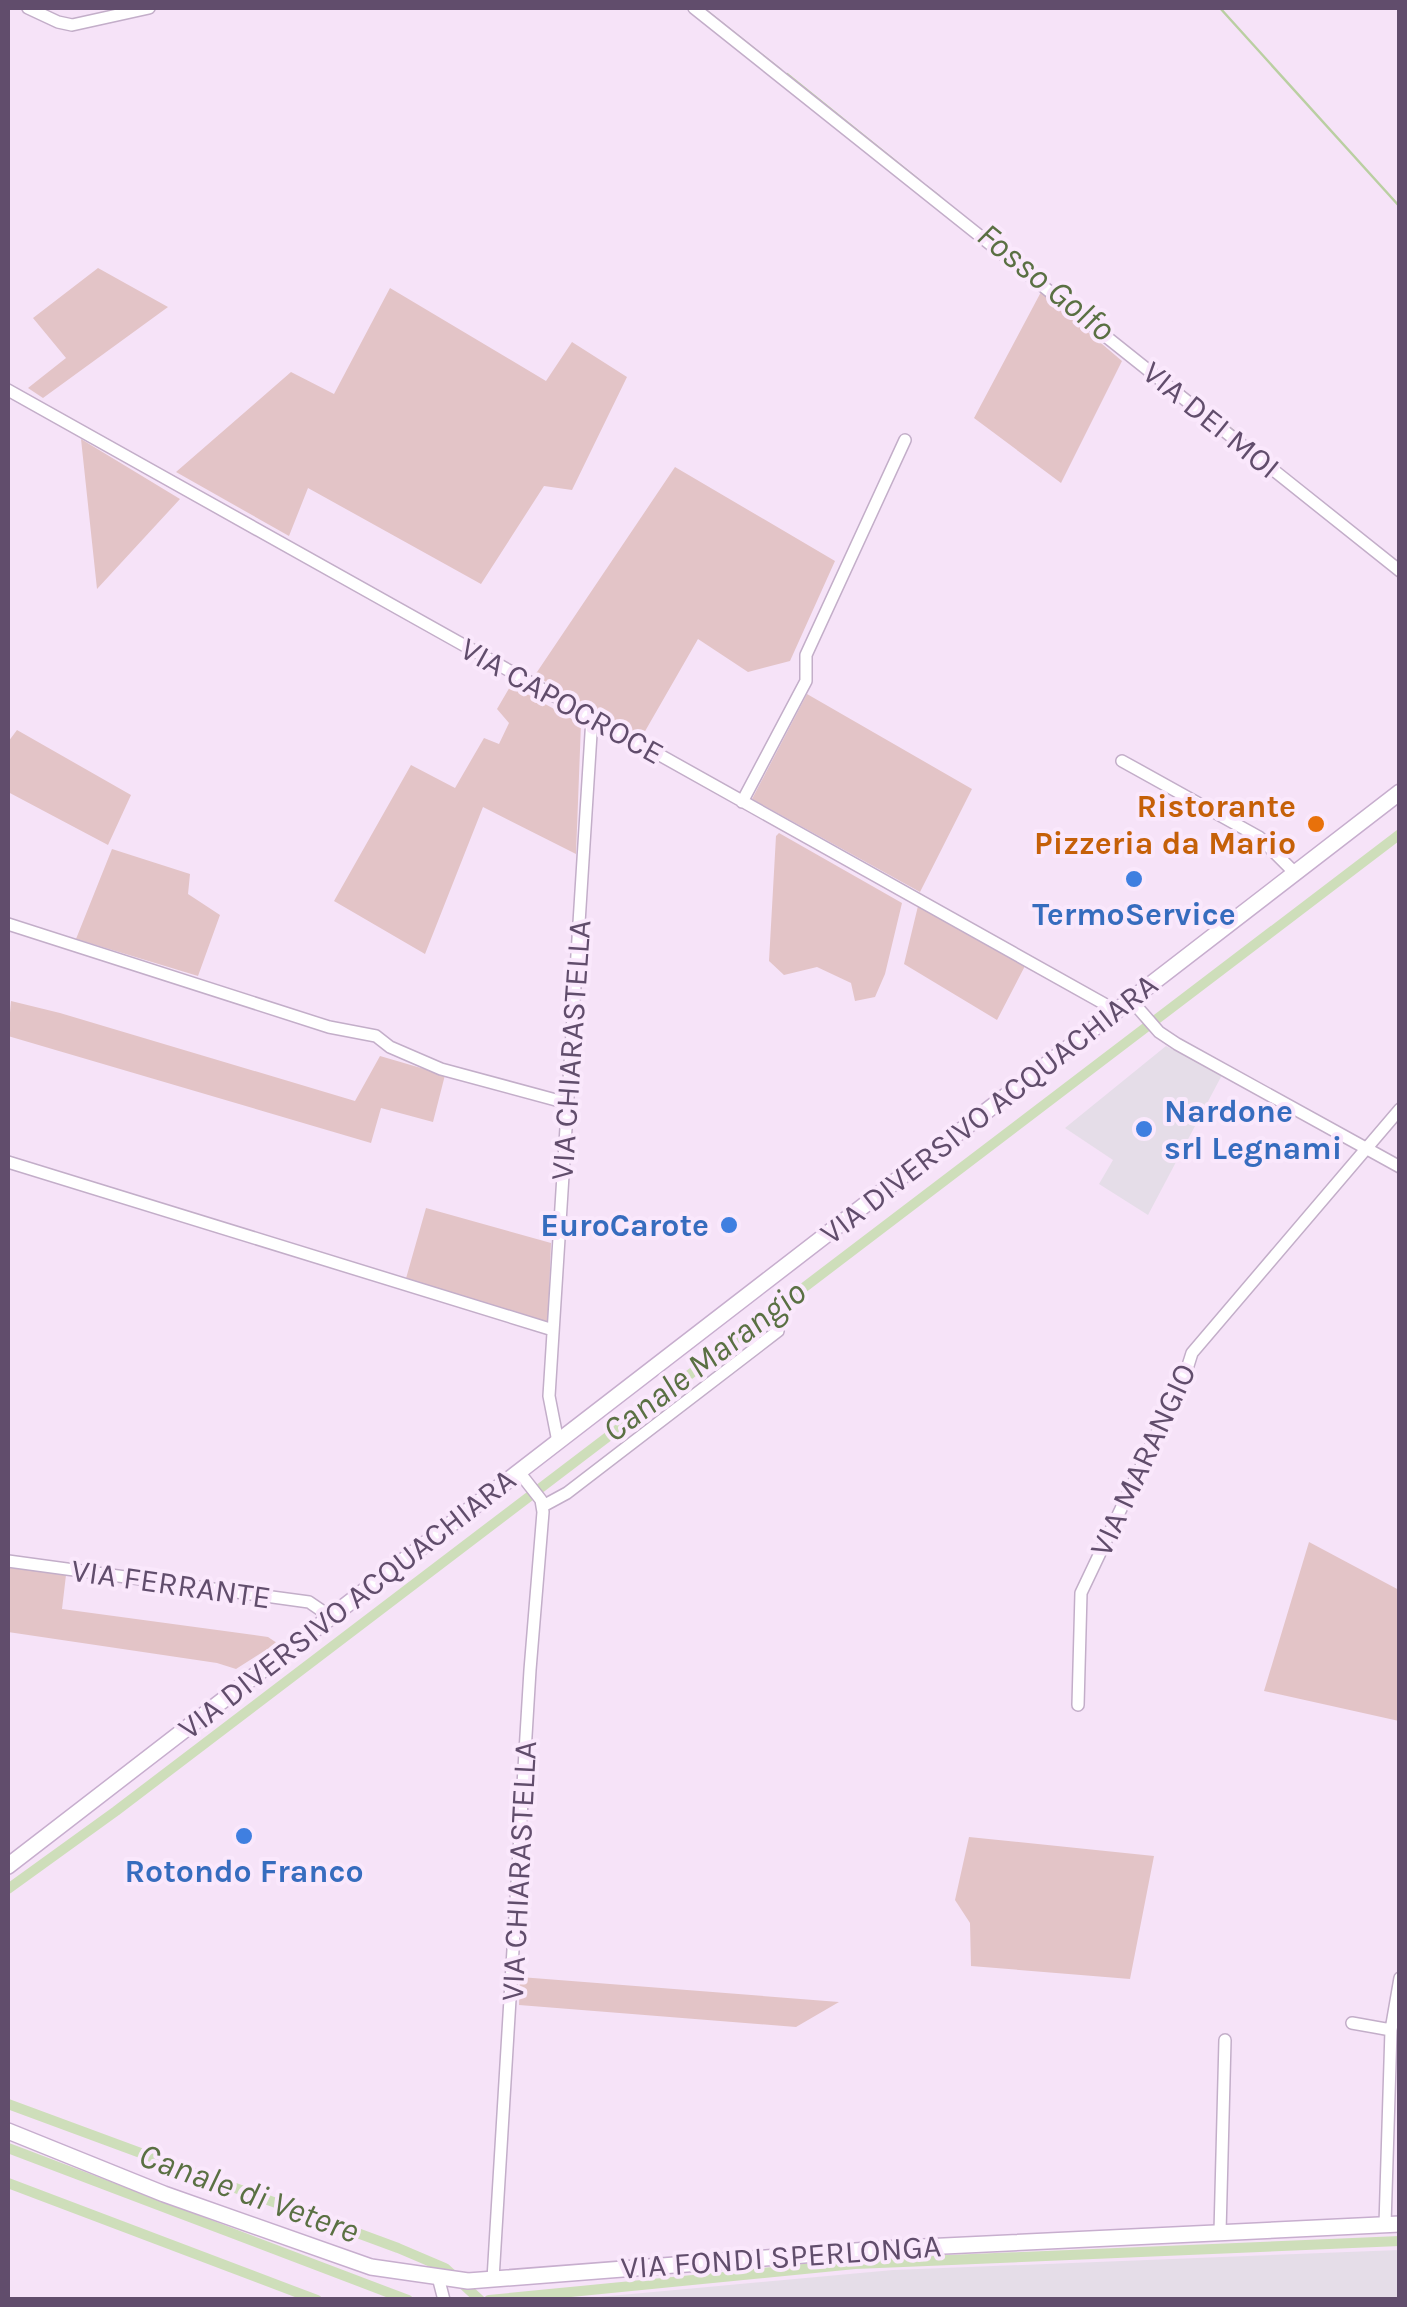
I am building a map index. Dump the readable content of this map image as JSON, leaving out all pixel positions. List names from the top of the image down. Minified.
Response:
{"streets":{"main road":["VIA DIVERSIVO ACQUACHIARA","VIA FONDI SPERLONGA"],"street":["VIA DEI MOI","VIA CAPOCROCE","VIA CHIARASTELLA","VIA MARANGIO","VIA FERRANTE"]},"crossings":[["VIA CAPOCROCE","VIA CHIARASTELLA"],["VIA CAPOCROCE","VIA DIVERSIVO ACQUACHIARA"],["VIA CHIARASTELLA","VIA DIVERSIVO ACQUACHIARA"],["VIA CHIARASTELLA","VIA FONDI SPERLONGA"],["VIA DIVERSIVO ACQUACHIARA","VIA FERRANTE"]],"water":["Fosso Golfo","Canale Marangio","Canale di Vetere"],"places":["Ristorante Pizzeria da Mario","TermoService","Nardone srl Legnami","EuroCarote","Rotondo Franco"]}
